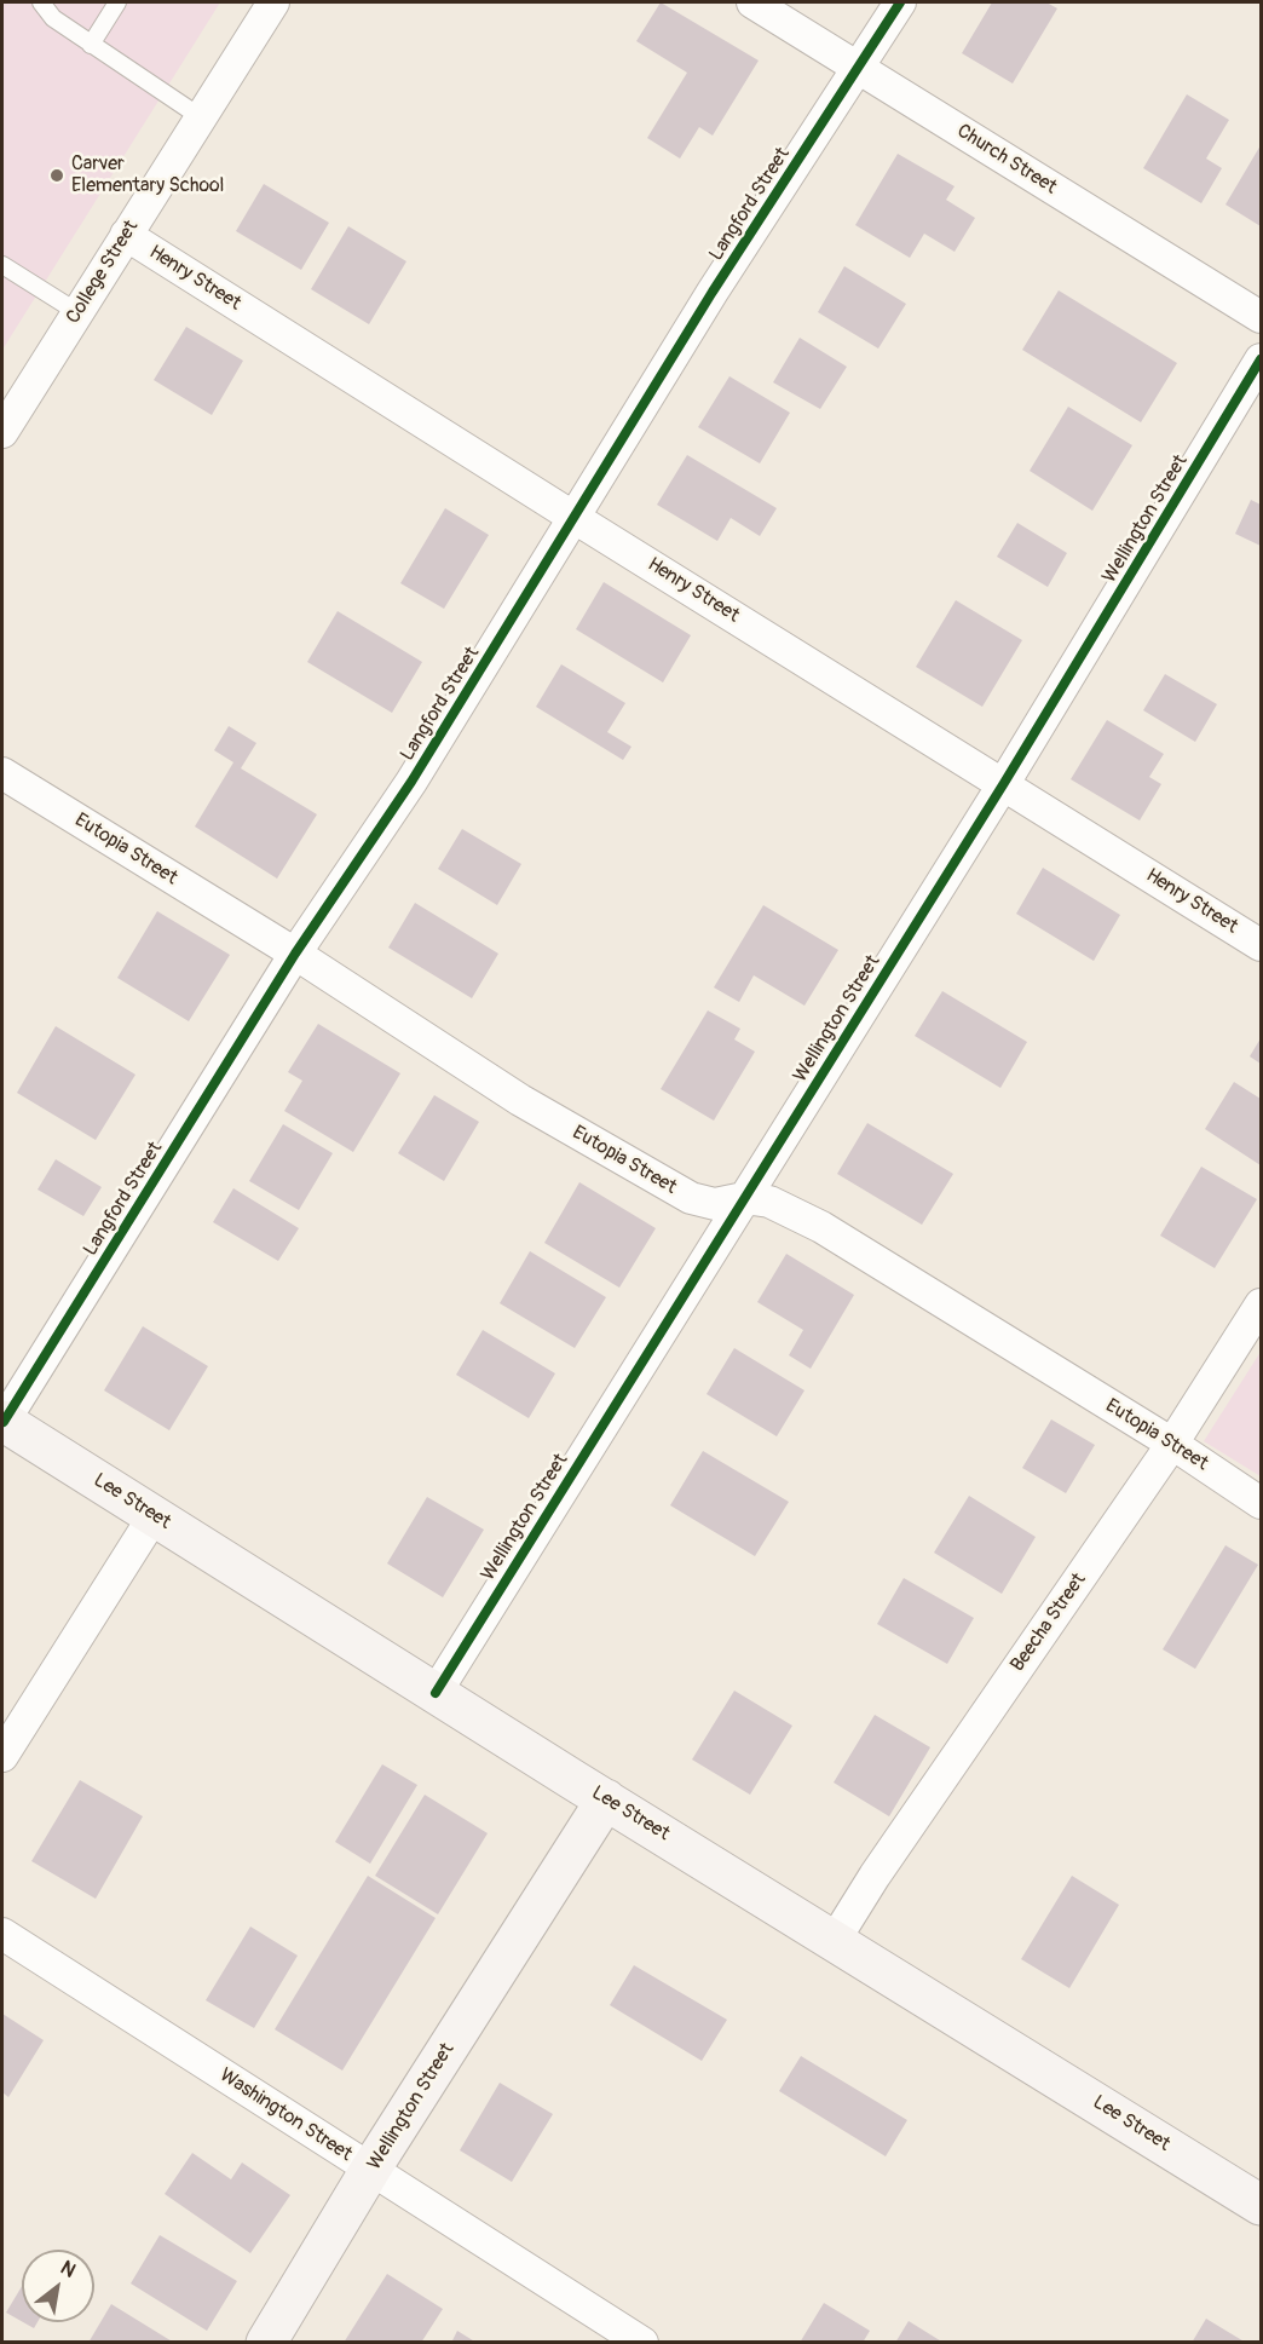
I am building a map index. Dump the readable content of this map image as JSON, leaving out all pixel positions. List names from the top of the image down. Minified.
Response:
{"streets":{"main road":["Wellington Street","Lee Street"],"street":["Church Street","Langford Street","College Street","Henry Street","Eutopia Street","Beecha Street","Washington Street"]},"crossings":[["Church Street","Langford Street"],["Langford Street","Henry Street"],["Langford Street","Eutopia Street"],["Langford Street","Lee Street"],["College Street","Henry Street"],["Henry Street","Wellington Street"],["Wellington Street","Eutopia Street"],["Wellington Street","Lee Street"],["Wellington Street","Washington Street"],["Eutopia Street","Beecha Street"],["Lee Street","Beecha Street"]],"places":["Carver Elementary School"],"north":"top right"}
